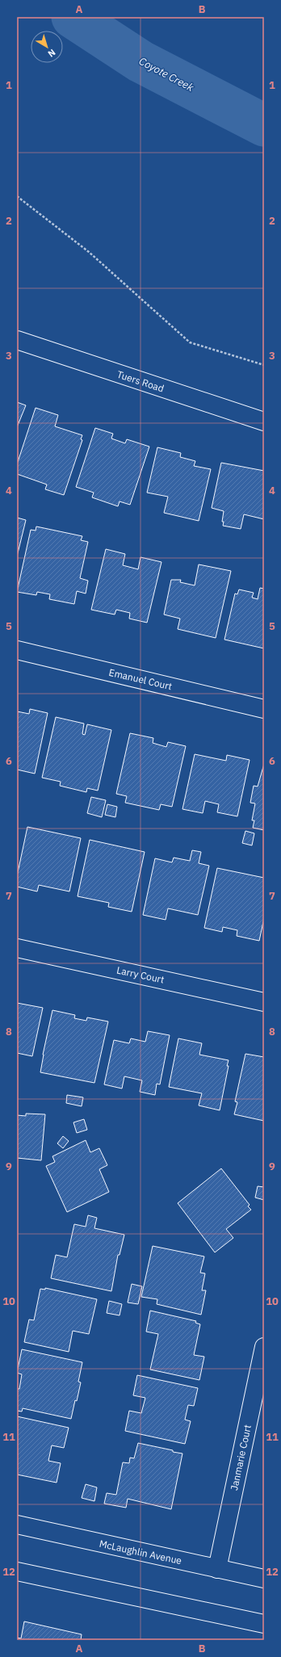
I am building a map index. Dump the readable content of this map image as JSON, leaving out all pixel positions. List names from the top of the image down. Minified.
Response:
{"streets":{"street":["Tuers Road","Emanuel Court","Larry Court","Janmarie Court","McLaughlin Avenue"]},"crossings":[["Janmarie Court","McLaughlin Avenue"]],"water":["Coyote Creek"],"north":"bottom right","grid":{"columns":["A","B"],"rows":["1","2","3","4","5","6","7","8","9","10","11","12"]}}
